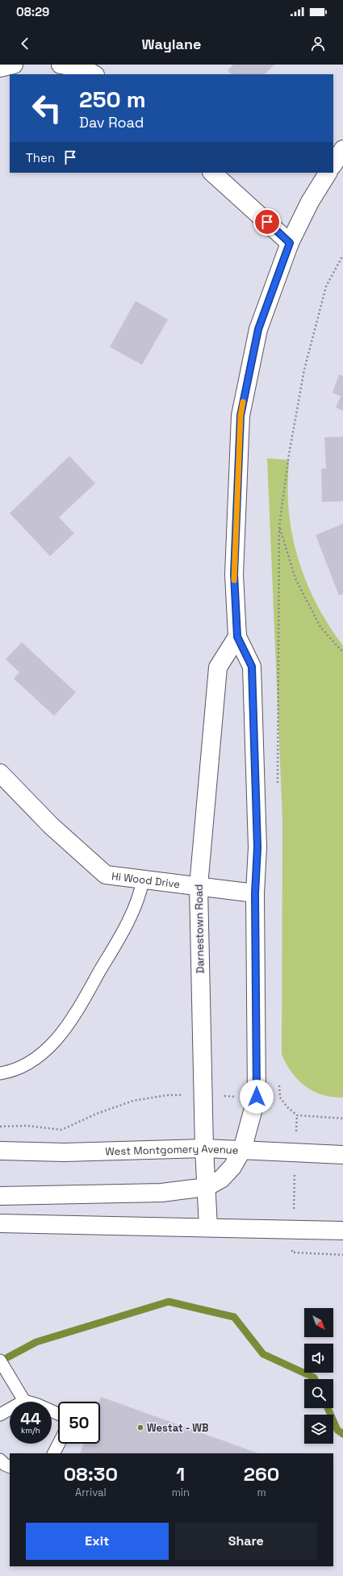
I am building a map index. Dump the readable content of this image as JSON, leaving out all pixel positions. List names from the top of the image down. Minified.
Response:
{"streets":{"main road":["Hi Wood Drive","Darnestown Road","West Montgomery Avenue"]},"crossings":[["Hi Wood Drive","Darnestown Road"],["Darnestown Road","West Montgomery Avenue"]],"places":["Westat - WB"],"north":"bottom right","page":{"status":"08:29","header":"Waylane","turn":["250 m","Dav Road"],"then":"Then","speed":"44 km/h","limit":"50","eta":["08:30","Arrival","1","min","260","m"],"buttons":["Exit","Share"]}}
